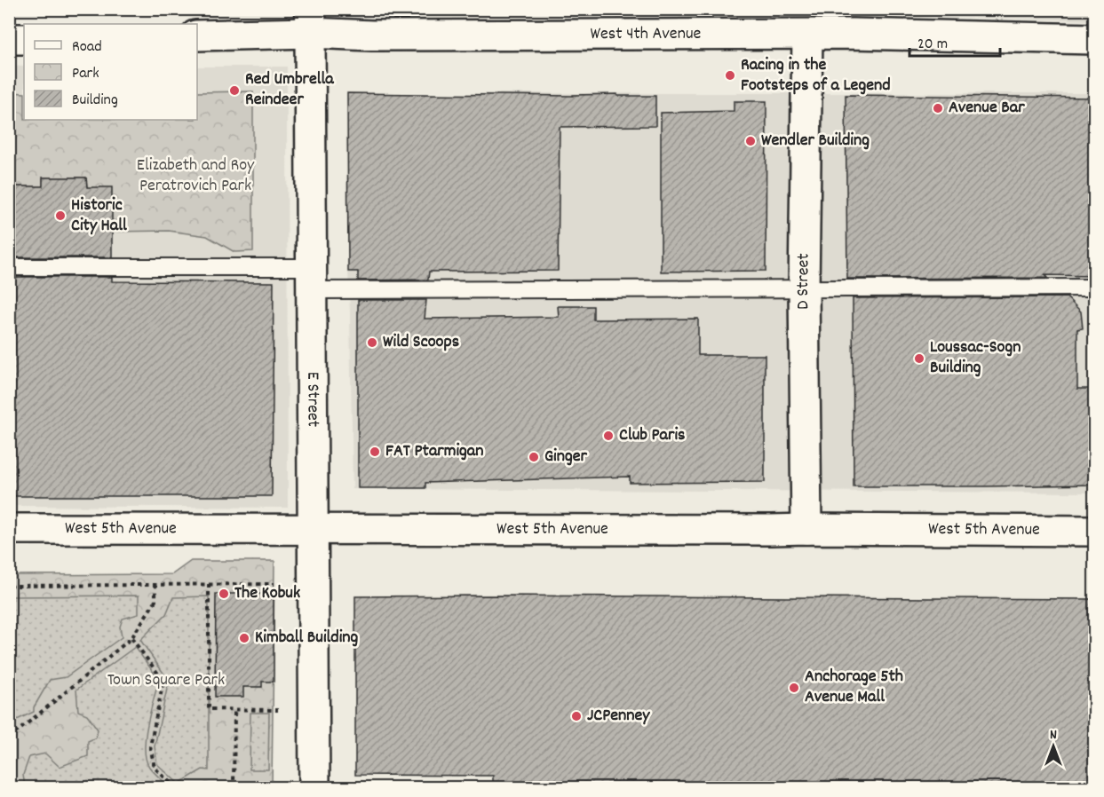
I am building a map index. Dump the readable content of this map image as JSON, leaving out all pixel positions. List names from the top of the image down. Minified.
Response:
{"streets":{"street":["West 4th Avenue","D Street","E Street","West 5th Avenue"]},"crossings":[["West 4th Avenue","D Street"],["West 4th Avenue","E Street"],["D Street","West 5th Avenue"],["E Street","West 5th Avenue"]],"parks":["Elizabeth and Roy Peratrovich Park","Town Square Park"],"places":["Racing in the Footsteps of a Legend","Red Umbrella Reindeer","Avenue Bar","Wendler Building","Historic City Hall","Wild Scoops","Loussac-Sogn Building","Club Paris","FAT Ptarmigan","Ginger","The Kobuk","Kimball Building","Anchorage 5th Avenue Mall","JCPenney"],"legend":["Road","Park","Building"],"scale_bar":"20 m","north":"top"}
